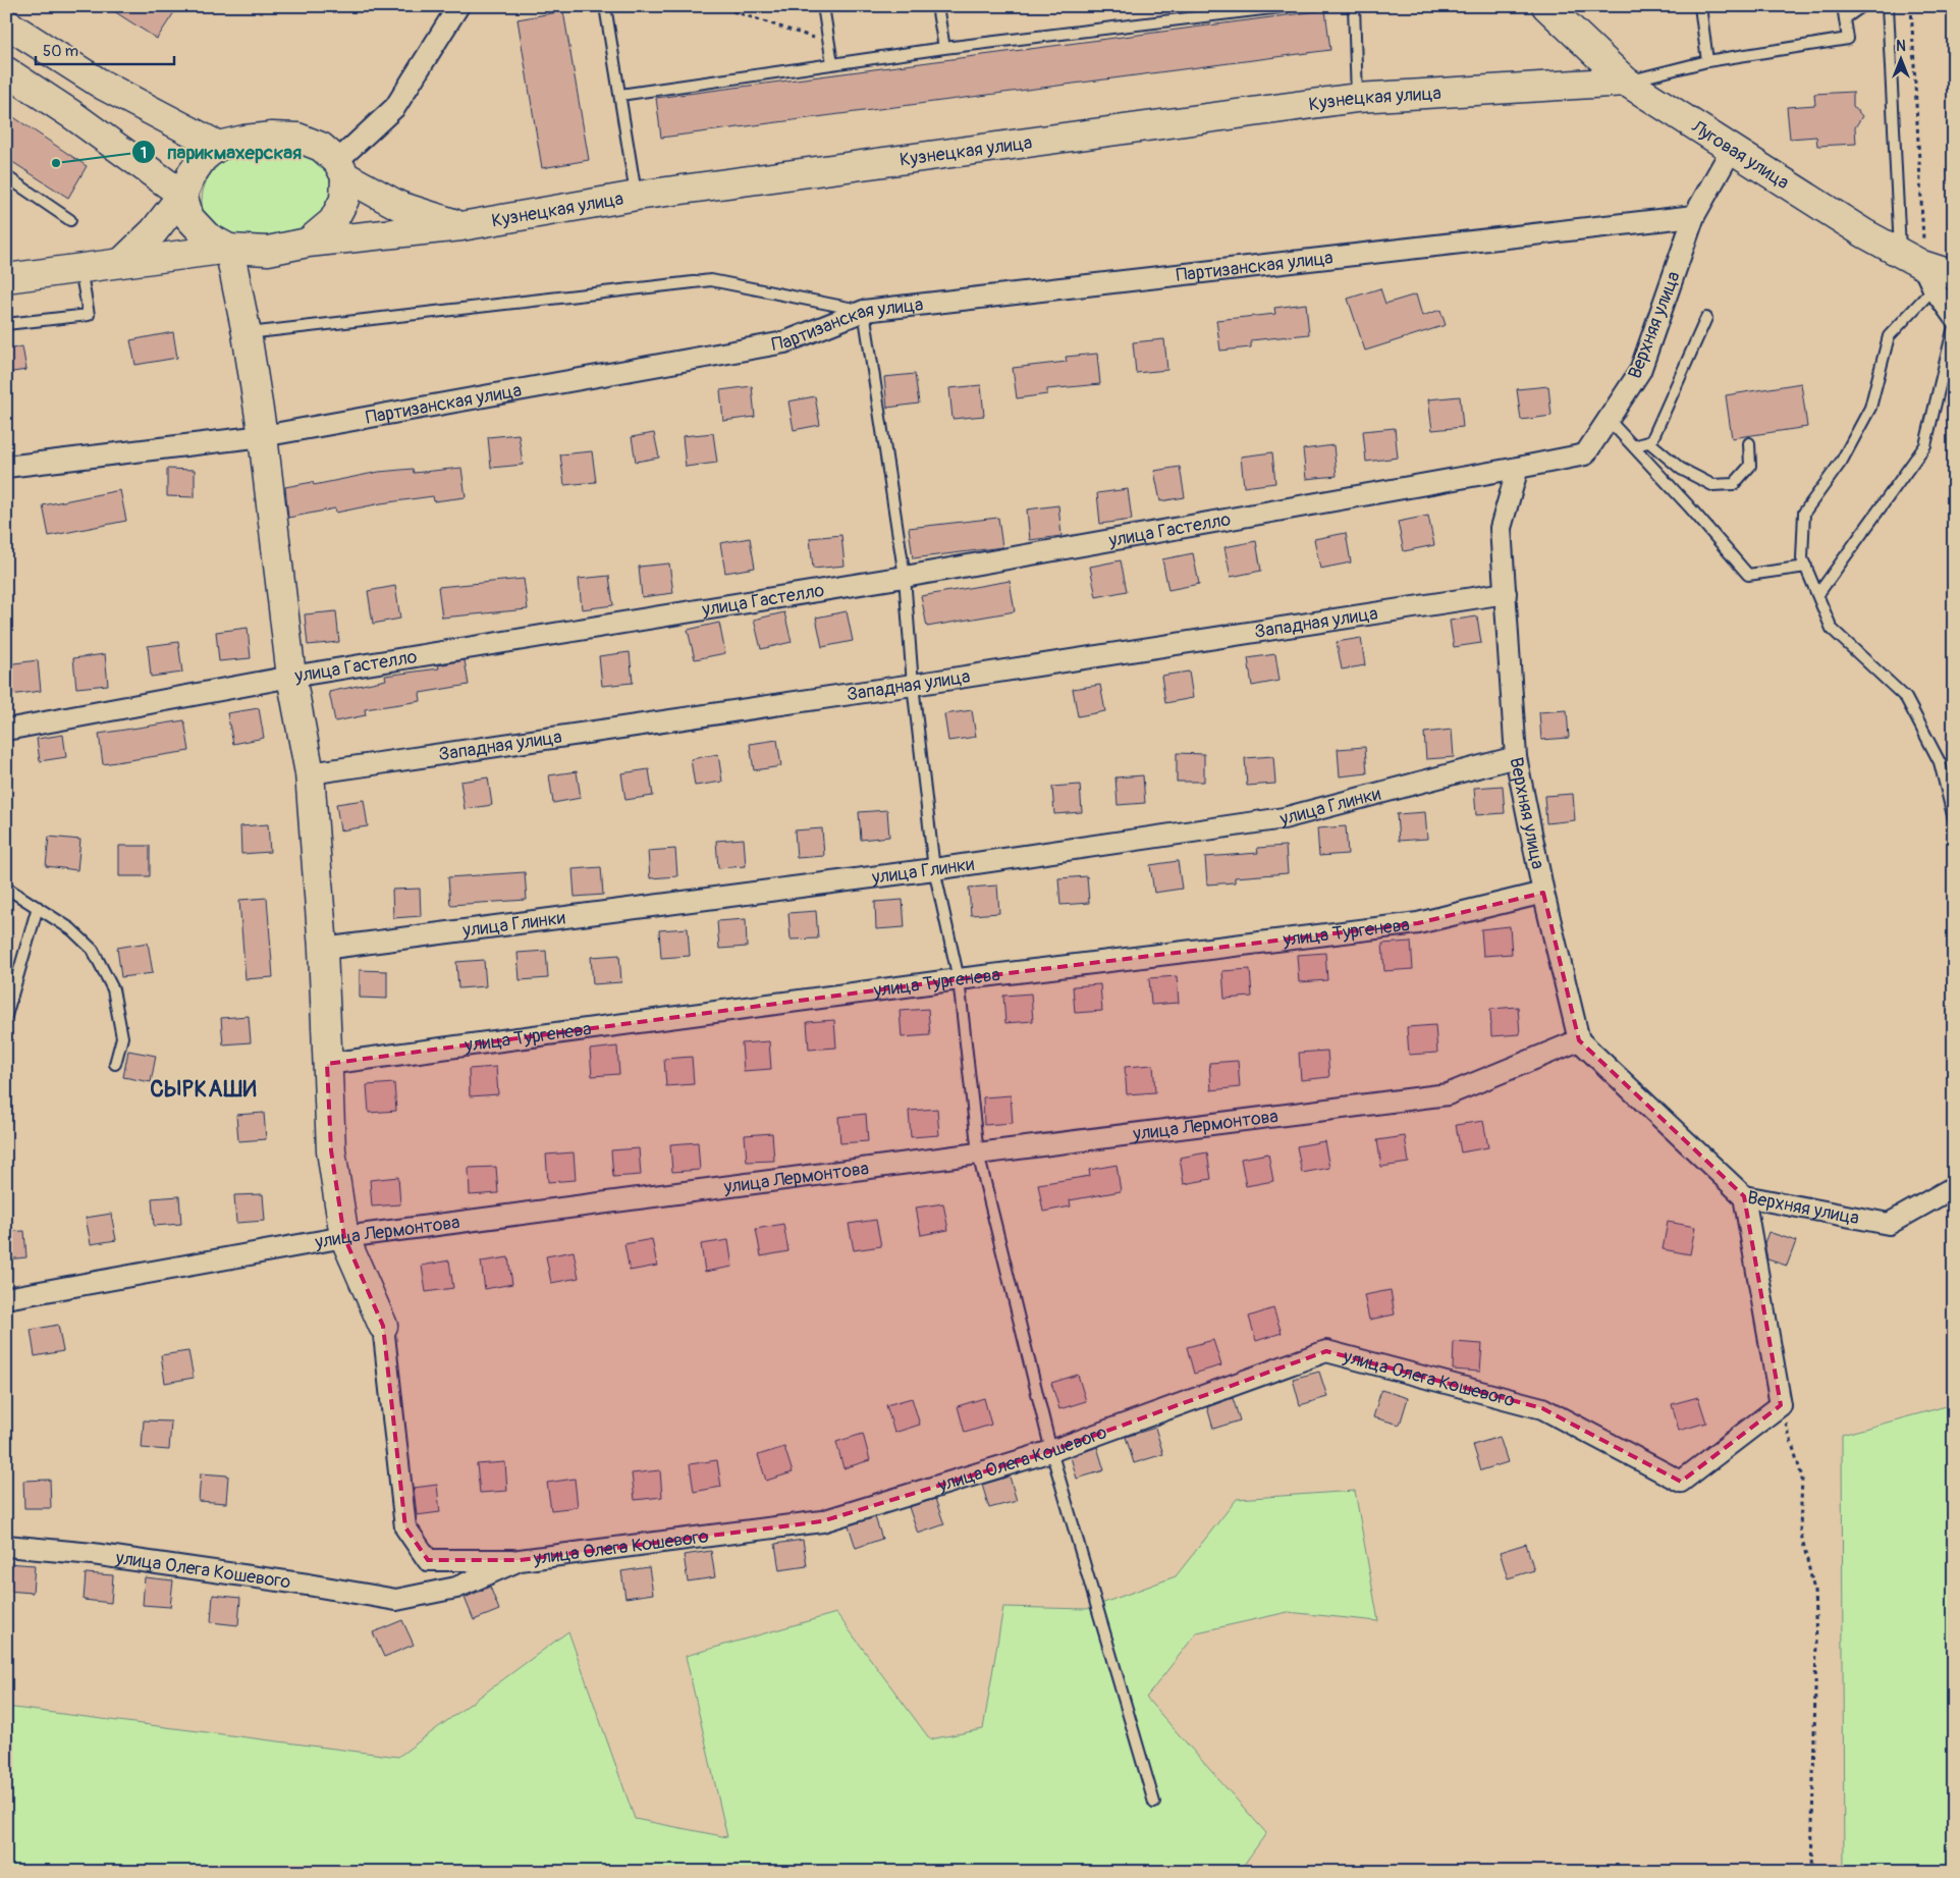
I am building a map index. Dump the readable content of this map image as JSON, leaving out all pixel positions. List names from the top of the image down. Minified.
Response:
{"streets":{"main road":["Кузнецкая улица","Луговая улица"],"street":["Партизанская улица","Верхняя улица","улица Гастелло","Западная улица","улица Глинки","улица Тургенева","улица Лермонтова","улица Олега Кошевого"]},"crossings":[["Кузнецкая улица","Луговая улица"],["Луговая улица","Верхняя улица"],["Партизанская улица","Верхняя улица"],["Верхняя улица","улица Гастелло"],["Верхняя улица","Западная улица"],["Верхняя улица","улица Глинки"],["Верхняя улица","улица Тургенева"],["Верхняя улица","улица Лермонтова"]],"districts":["СЫРКАШИ"],"places":["парикмахерская"],"scale_bar":"50 m","north":"top"}
